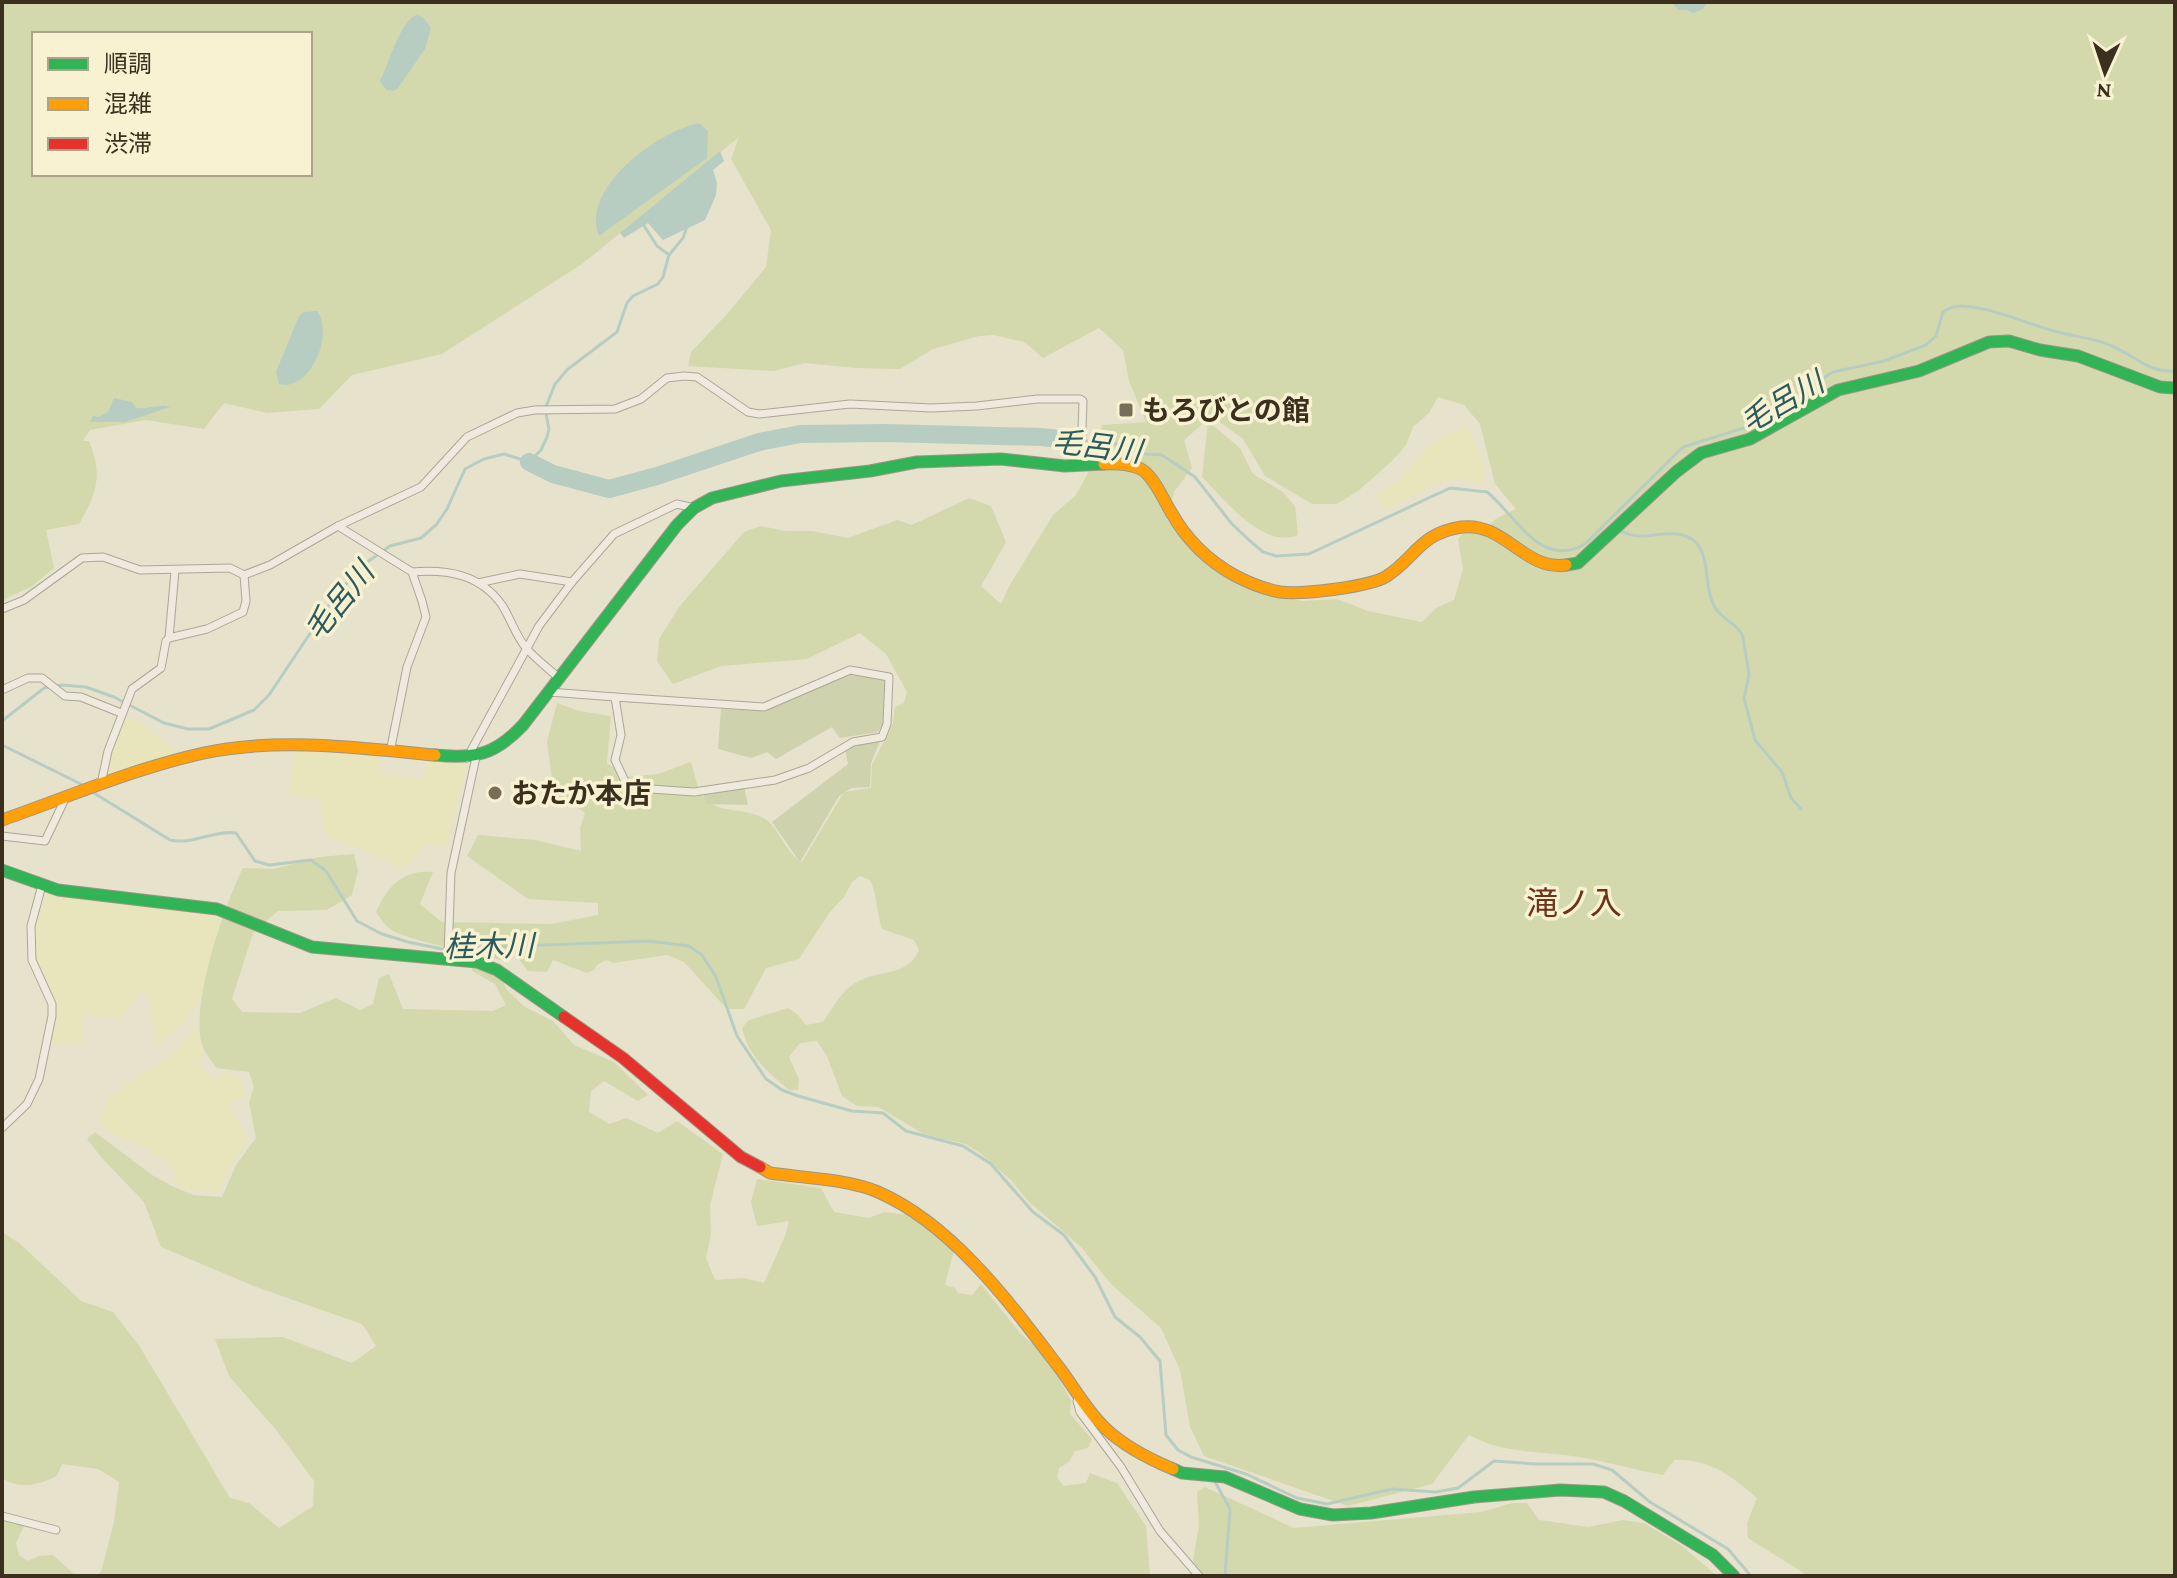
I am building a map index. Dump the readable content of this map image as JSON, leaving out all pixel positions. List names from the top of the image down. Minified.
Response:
{"districts":["滝ノ入"],"water":["毛呂川","桂木川"],"places":{"transit":["もろびとの館"],"other":["おたか本店"]},"legend":["順調","混雑","渋滞"],"north":"bottom"}
